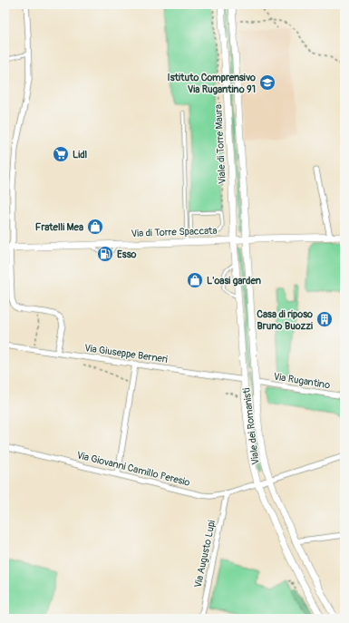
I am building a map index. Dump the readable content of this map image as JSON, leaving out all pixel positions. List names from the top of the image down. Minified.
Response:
{"streets":{"street":["Viale di Torre Maura","Via di Torre Spaccata","Via Giuseppe Berneri","Via Rugantino","Viale dei Romanisti","Via Giovanni Camillo Peresio","Via Augusto Lupi"]},"crossings":[["Viale di Torre Maura","Via di Torre Spaccata"],["Viale di Torre Maura","Viale dei Romanisti"],["Via di Torre Spaccata","Viale dei Romanisti"],["Via Giuseppe Berneri","Viale dei Romanisti"],["Via Rugantino","Viale dei Romanisti"],["Viale dei Romanisti","Via Giovanni Camillo Peresio"],["Via Giovanni Camillo Peresio","Via Augusto Lupi"]],"places":{"school or university":["Istituto Comprensivo Via Rugantino 91"],"supermarket":["Lidl"],"shop":["Fratelli Mea","L'oasi garden"],"fuel station":["Esso"],"building":["Casa di riposo Bruno Buozzi"]}}
